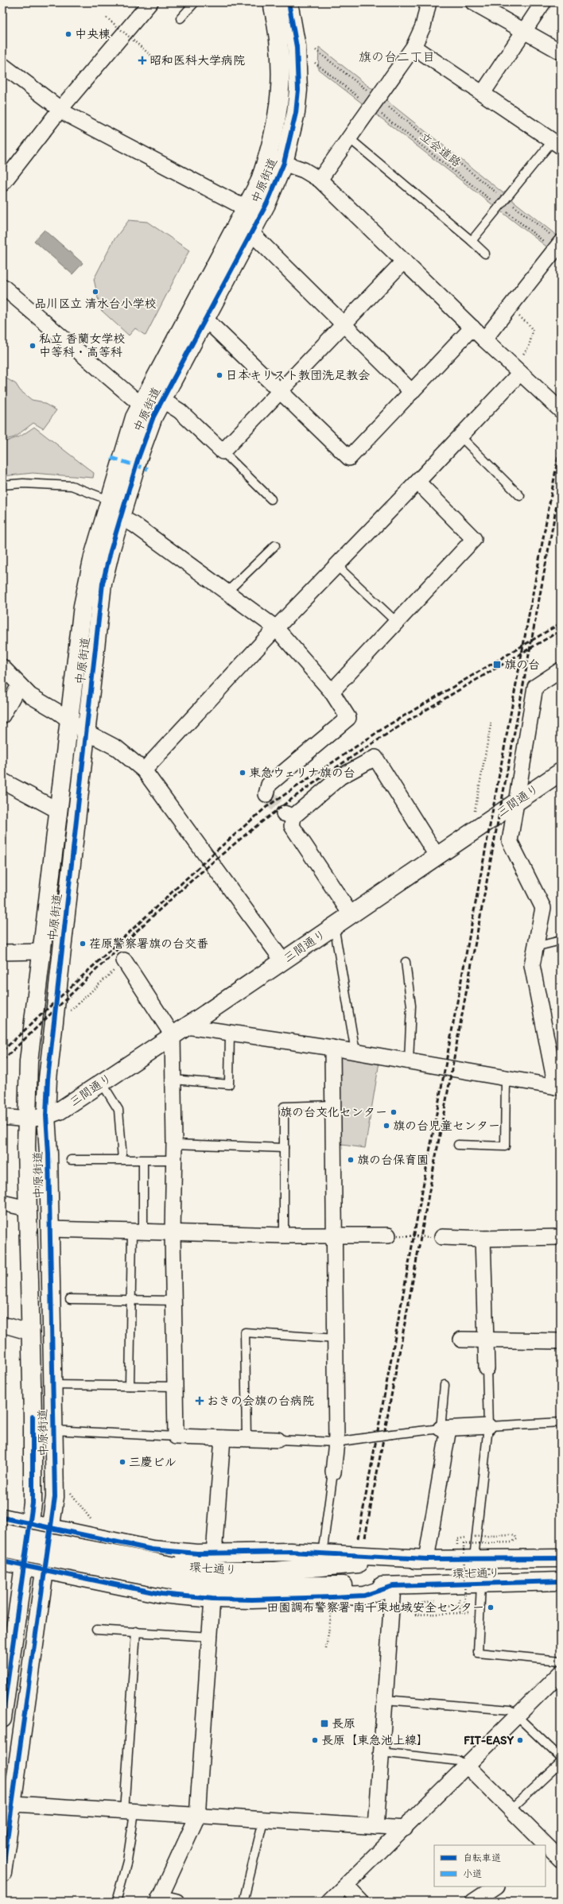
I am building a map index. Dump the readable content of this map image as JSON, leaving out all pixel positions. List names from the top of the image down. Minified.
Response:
{"streets":{"main road":["中原街道","三間通り","環七通り"],"path":["立会道路"]},"crossings":[["中原街道","三間通り"]],"districts":["旗の台二丁目"],"places":{"other":["中央棟","品川区立 清水台小学校","私立 香蘭女学校 中等科・高等科","日本キリスト教団洗足教会","東急ウェリナ旗の台","荏原警察署旗の台交番","旗の台文化センター","旗の台児童センター","旗の台保育園","三慶ビル","田園調布警察署 南千束地域安全センター","長原【東急池上線】","FIT-EASY"],"health":["昭和医科大学病院","おきの会旗の台病院"],"transit":["旗の台","長原"]},"legend":["自転車道","小道"]}
